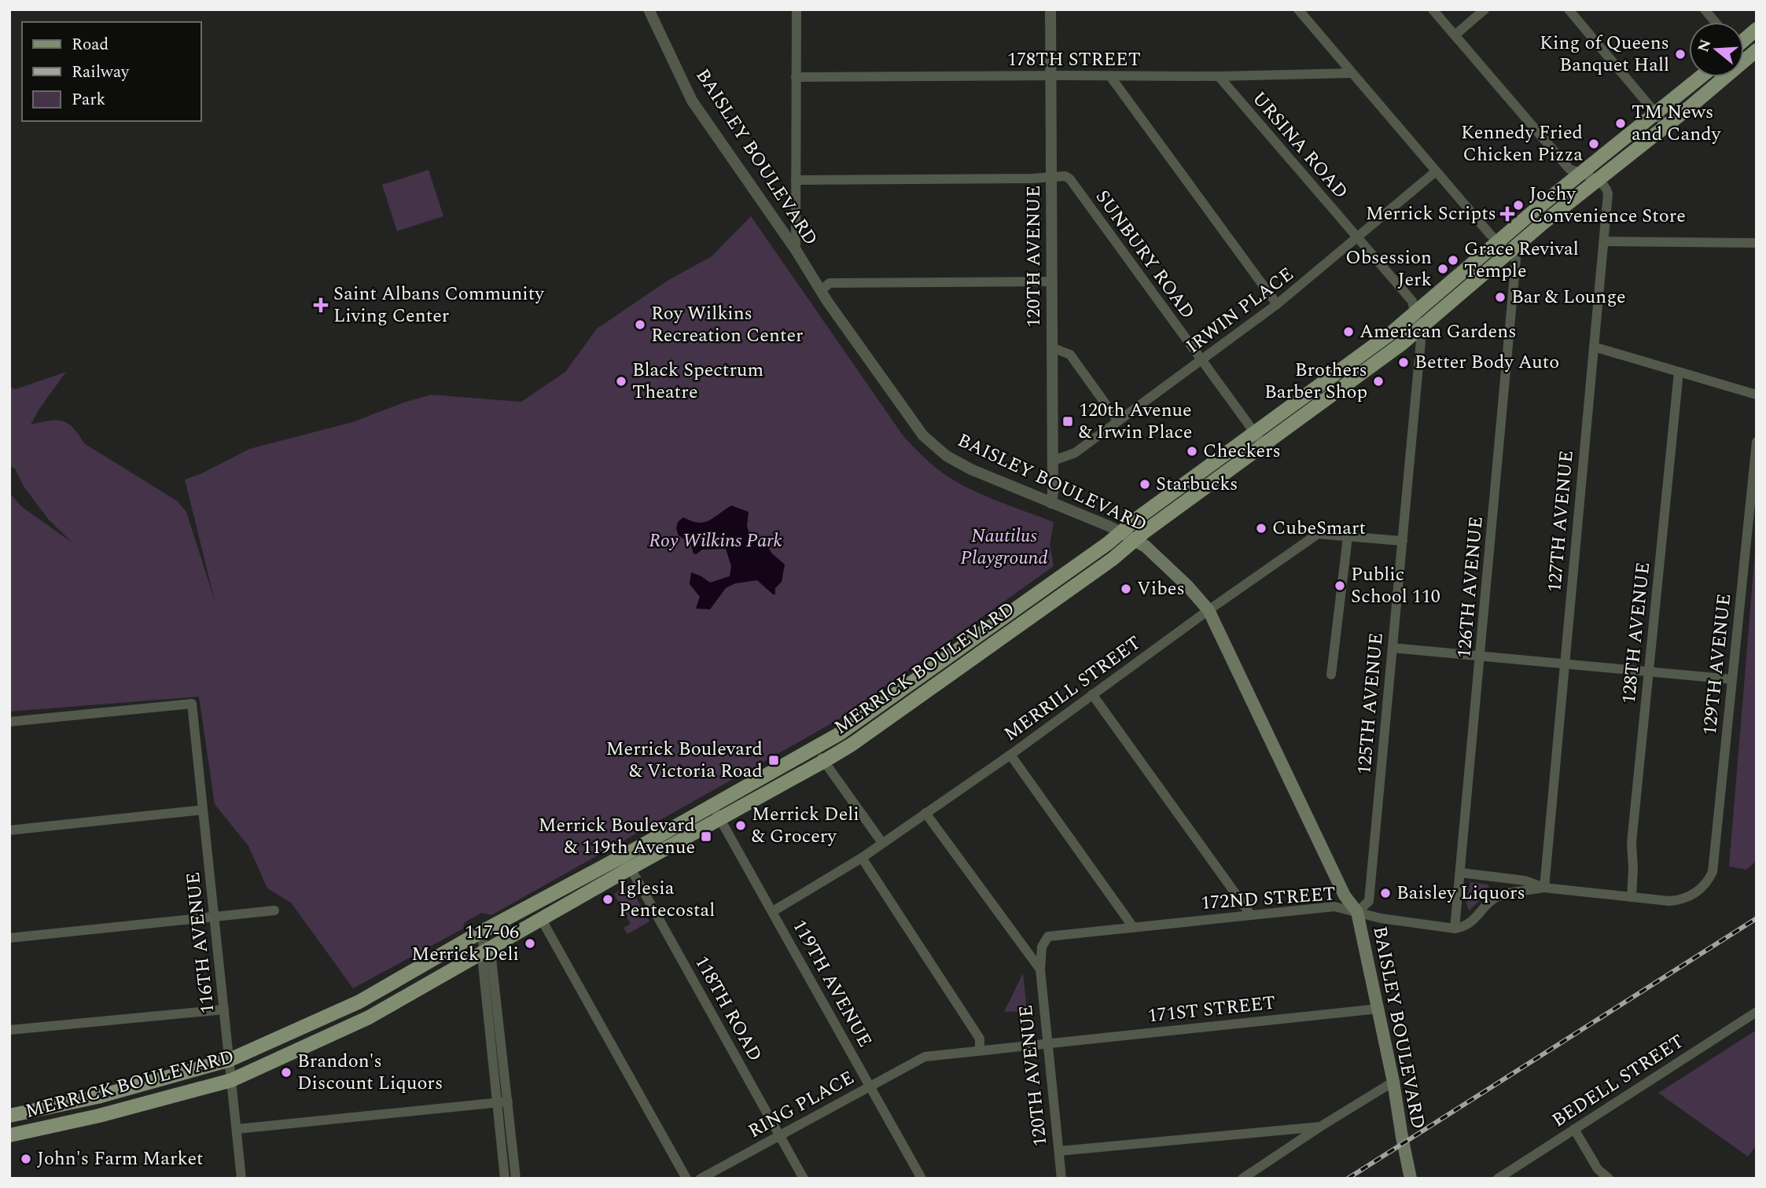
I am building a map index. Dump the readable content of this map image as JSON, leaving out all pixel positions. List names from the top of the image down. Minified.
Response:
{"streets":{"main road":["BAISLEY BOULEVARD","MERRICK BOULEVARD"],"street":["178TH STREET","URSINA ROAD","SUNBURY ROAD","120TH AVENUE","IRWIN PLACE","127TH AVENUE","126TH AVENUE","128TH AVENUE","129TH AVENUE","MERRILL STREET","125TH AVENUE","172ND STREET","116TH AVENUE","119TH AVENUE","118TH ROAD","171ST STREET","BEDELL STREET","RING PLACE"]},"crossings":[["178TH STREET","URSINA ROAD"],["178TH STREET","120TH AVENUE"],["URSINA ROAD","IRWIN PLACE"],["URSINA ROAD","MERRICK BOULEVARD"],["URSINA ROAD","125TH AVENUE"],["BAISLEY BOULEVARD","120TH AVENUE"],["BAISLEY BOULEVARD","MERRICK BOULEVARD"],["BAISLEY BOULEVARD","MERRILL STREET"],["BAISLEY BOULEVARD","125TH AVENUE"],["BAISLEY BOULEVARD","172ND STREET"],["BAISLEY BOULEVARD","171ST STREET"],["SUNBURY ROAD","120TH AVENUE"],["SUNBURY ROAD","IRWIN PLACE"],["SUNBURY ROAD","MERRICK BOULEVARD"],["120TH AVENUE","IRWIN PLACE"],["120TH AVENUE","172ND STREET"],["120TH AVENUE","171ST STREET"],["120TH AVENUE","RING PLACE"],["127TH AVENUE","MERRICK BOULEVARD"],["126TH AVENUE","MERRICK BOULEVARD"],["126TH AVENUE","172ND STREET"],["128TH AVENUE","129TH AVENUE"],["MERRICK BOULEVARD","125TH AVENUE"],["MERRICK BOULEVARD","116TH AVENUE"],["MERRICK BOULEVARD","119TH AVENUE"],["MERRICK BOULEVARD","118TH ROAD"],["MERRILL STREET","125TH AVENUE"],["MERRILL STREET","119TH AVENUE"],["125TH AVENUE","172ND STREET"],["119TH AVENUE","RING PLACE"],["118TH ROAD","RING PLACE"],["171ST STREET","RING PLACE"]],"parks":["Nautilus Playground","Roy Wilkins Park"],"places":{"other":["King of Queens Banquet Hall","TM News and Candy","Kennedy Fried Chicken Pizza","Jochy Convenience Store","Grace Revival Temple","Obsession Jerk","Bar & Lounge","Roy Wilkins Recreation Center","American Gardens","Better Body Auto","Black Spectrum Theatre","Brothers Barber Shop","Checkers","Starbucks","CubeSmart","Public School 110","Vibes","Merrick Deli & Grocery","Baisley Liquors","Iglesia Pentecostal","117-06 Merrick Deli","Brandon's Discount Liquors","John's Farm Market"],"health":["Merrick Scripts","Saint Albans Community Living Center"],"transit":["120th Avenue & Irwin Place","Merrick Boulevard & Victoria Road","Merrick Boulevard & 119th Avenue"]},"legend":["Road","Railway","Park"],"north":"left"}
